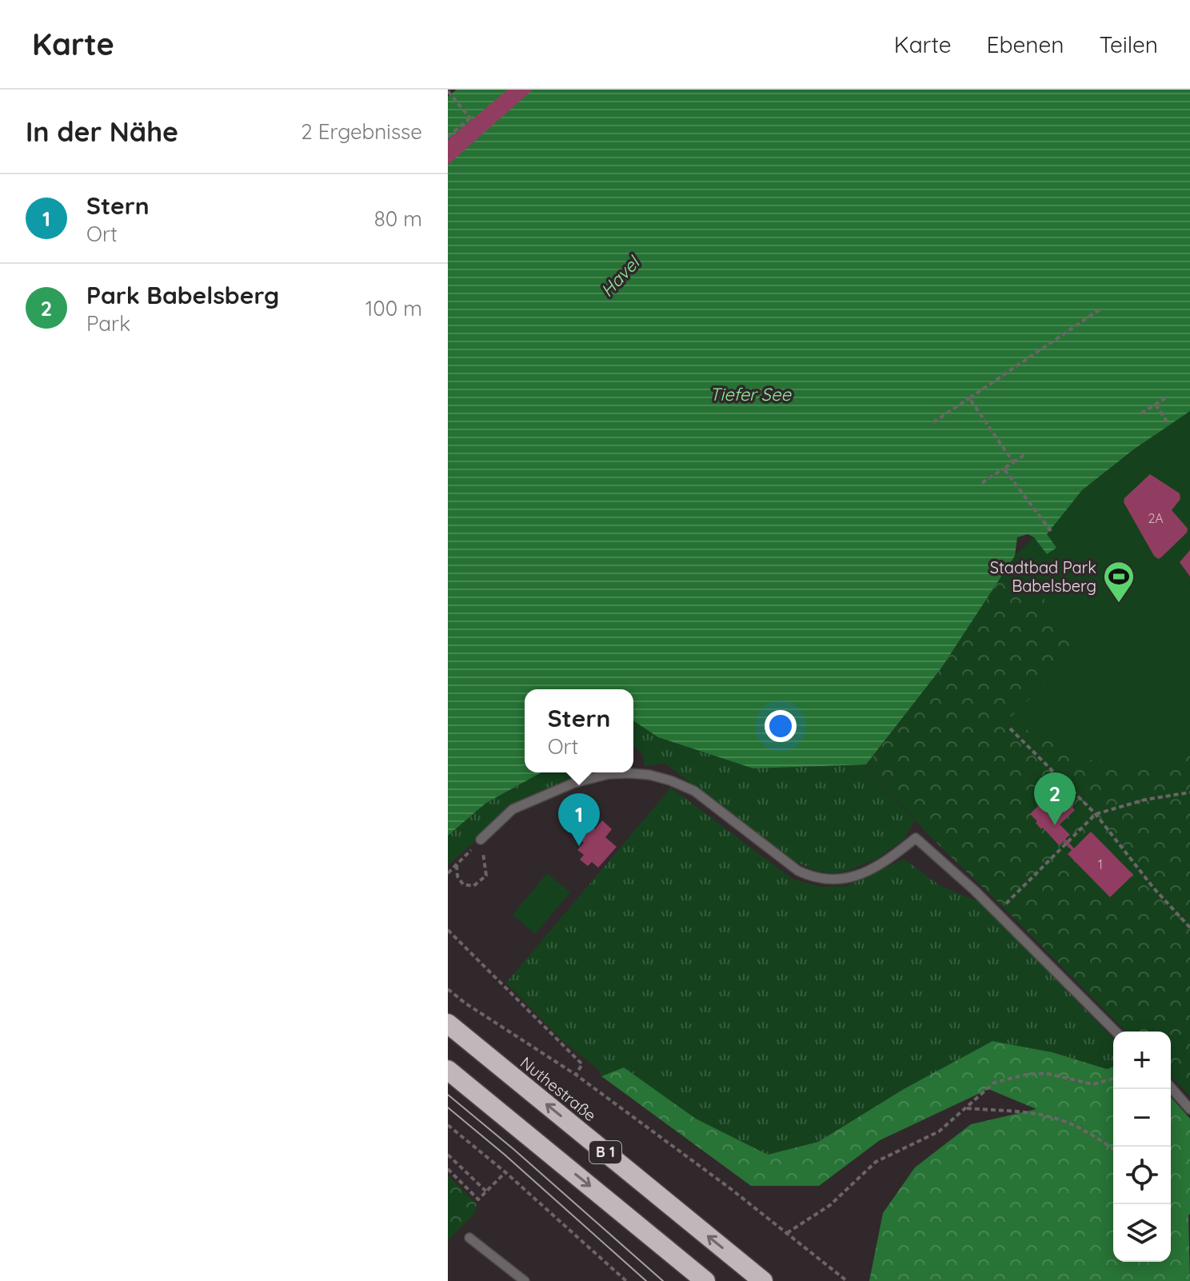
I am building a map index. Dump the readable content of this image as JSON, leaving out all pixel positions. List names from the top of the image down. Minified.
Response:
{"streets":{"highway":["Nuthestraße","B 1"]},"water":["Havel","Tiefer See"],"places":{"sports":["Stadtbad Park Babelsberg"]},"house_numbers":["2A","1"],"page":{"header":"Karte","nav":["Karte","Ebenen","Teilen"],"heading":["In der Nähe","2 Ergebnisse"],"list":[{"mark":"1","name":"Stern","note":"Ort","value":"80 m"},{"mark":"2","name":"Park Babelsberg","note":"Park","value":"100 m"}],"popup":["Stern","Ort"],"pins":["2","1"],"map_buttons":["+","−"]}}
